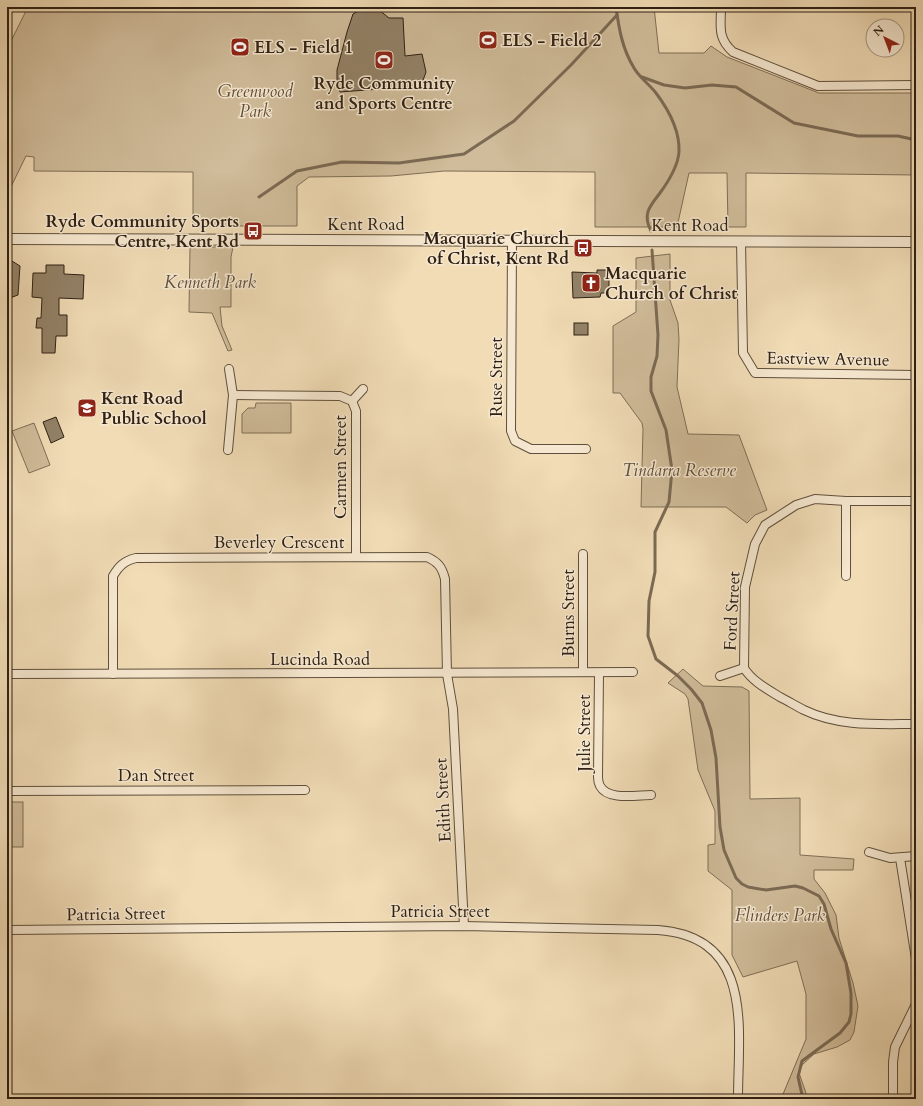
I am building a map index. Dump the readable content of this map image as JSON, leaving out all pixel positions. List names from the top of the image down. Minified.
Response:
{"streets":{"street":["Kent Road","Eastview Avenue","Ruse Street","Carmen Street","Beverley Crescent","Ford Street","Burns Street","Lucinda Road","Julie Street","Dan Street","Edith Street","Patricia Street"]},"crossings":[["Kent Road","Eastview Avenue"],["Kent Road","Ruse Street"],["Carmen Street","Beverley Crescent"],["Beverley Crescent","Lucinda Road"],["Beverley Crescent","Edith Street"],["Burns Street","Lucinda Road"],["Lucinda Road","Julie Street"],["Lucinda Road","Edith Street"],["Edith Street","Patricia Street"]],"parks":["Greenwood Park","Kenneth Park","Tindarra Reserve","Flinders Park"],"places":{"sports":["ELS - Field 2","ELS - Field 1","Ryde Community and Sports Centre"],"bus stop":["Ryde Community Sports Centre, Kent Rd","Macquarie Church of Christ, Kent Rd"],"church":["Macquarie Church of Christ"],"school or university":["Kent Road Public School"]},"north":"top left"}
